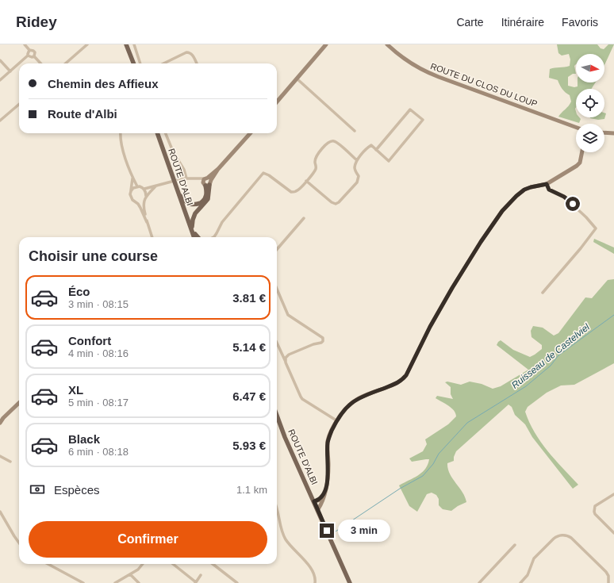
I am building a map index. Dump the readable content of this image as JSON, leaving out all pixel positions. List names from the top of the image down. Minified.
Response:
{"streets":{"main road":["ROUTE D'ALBI"],"street":["ROUTE DU CLOS DU LOUP"]},"water":["Ruisseau de Castelviel"],"north":"right","page":{"header":"Ridey","nav":["Carte","Itinéraire","Favoris"],"banner":["Chemin des Affieux","Route d'Albi"],"heading":"Choisir une course","list":[{"name":"Éco","note":"3 min · 08:15","value":"3.81 €"},{"name":"Confort","note":"4 min · 08:16","value":"5.14 €"},{"name":"XL","note":"5 min · 08:17","value":"6.47 €"},{"name":"Black","note":"6 min · 08:18","value":"5.93 €"}],"pay":["Espèces","1.1 km"],"buttons":"Confirmer","bubble":"3 min"}}
